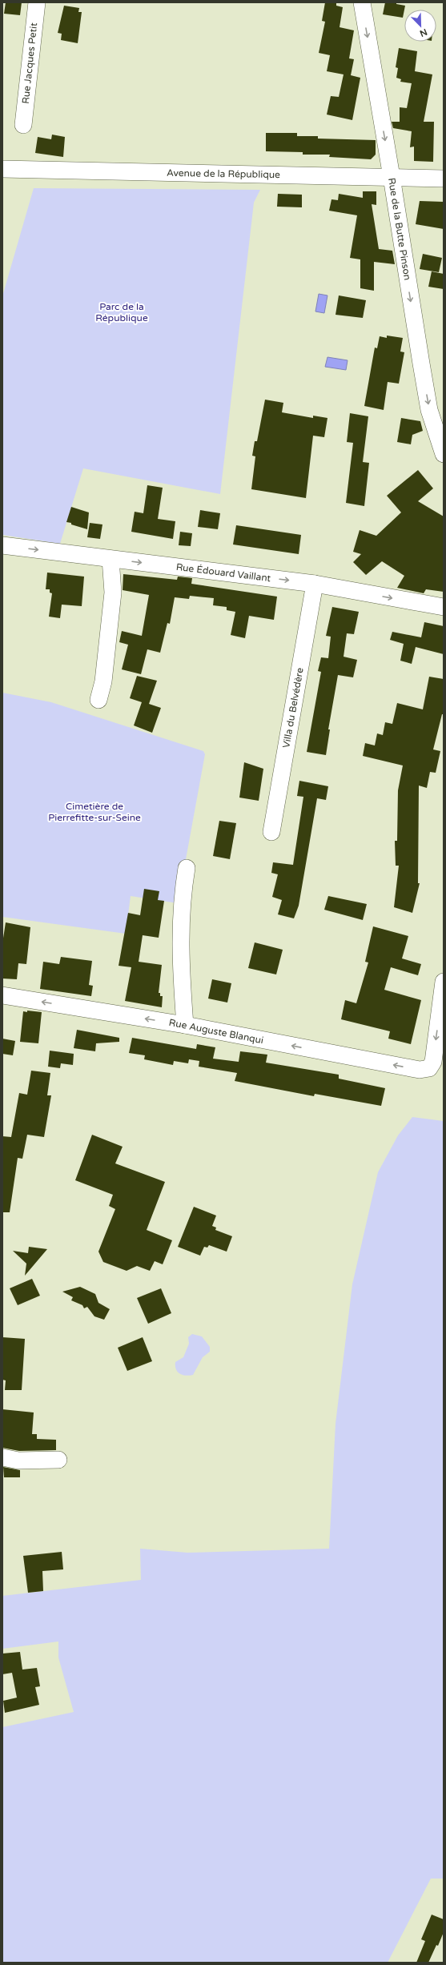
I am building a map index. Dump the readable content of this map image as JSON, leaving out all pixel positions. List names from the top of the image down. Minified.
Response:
{"streets":{"street":["Rue Jacques Petit","Avenue de la République","Rue de la Butte Pinson","Rue Édouard Vaillant","Villa du Belvédère","Rue Auguste Blanqui"]},"crossings":[["Avenue de la République","Rue de la Butte Pinson"],["Rue Édouard Vaillant","Villa du Belvédère"]],"one_way":["Rue de la Butte Pinson","Rue Édouard Vaillant","Rue Auguste Blanqui"],"parks":["Parc de la République","Cimetière de Pierrefitte-sur-Seine"],"north":"bottom right"}
